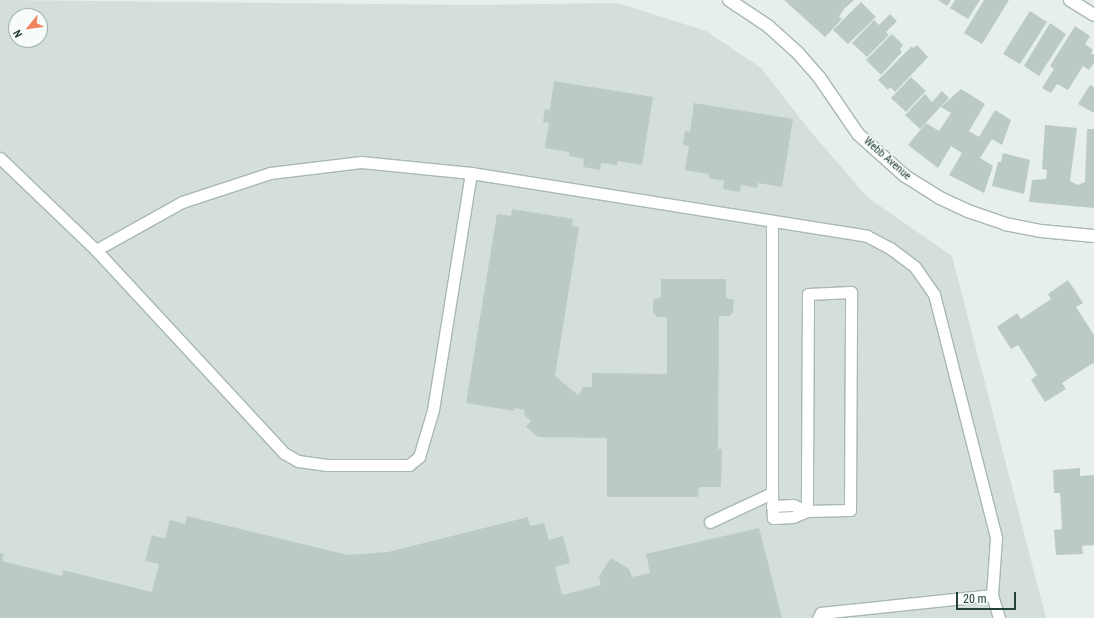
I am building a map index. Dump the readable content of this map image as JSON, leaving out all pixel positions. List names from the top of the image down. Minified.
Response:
{"streets":{"street":["Webb Avenue"]},"scale_bar":"20 m","north":"bottom left"}
